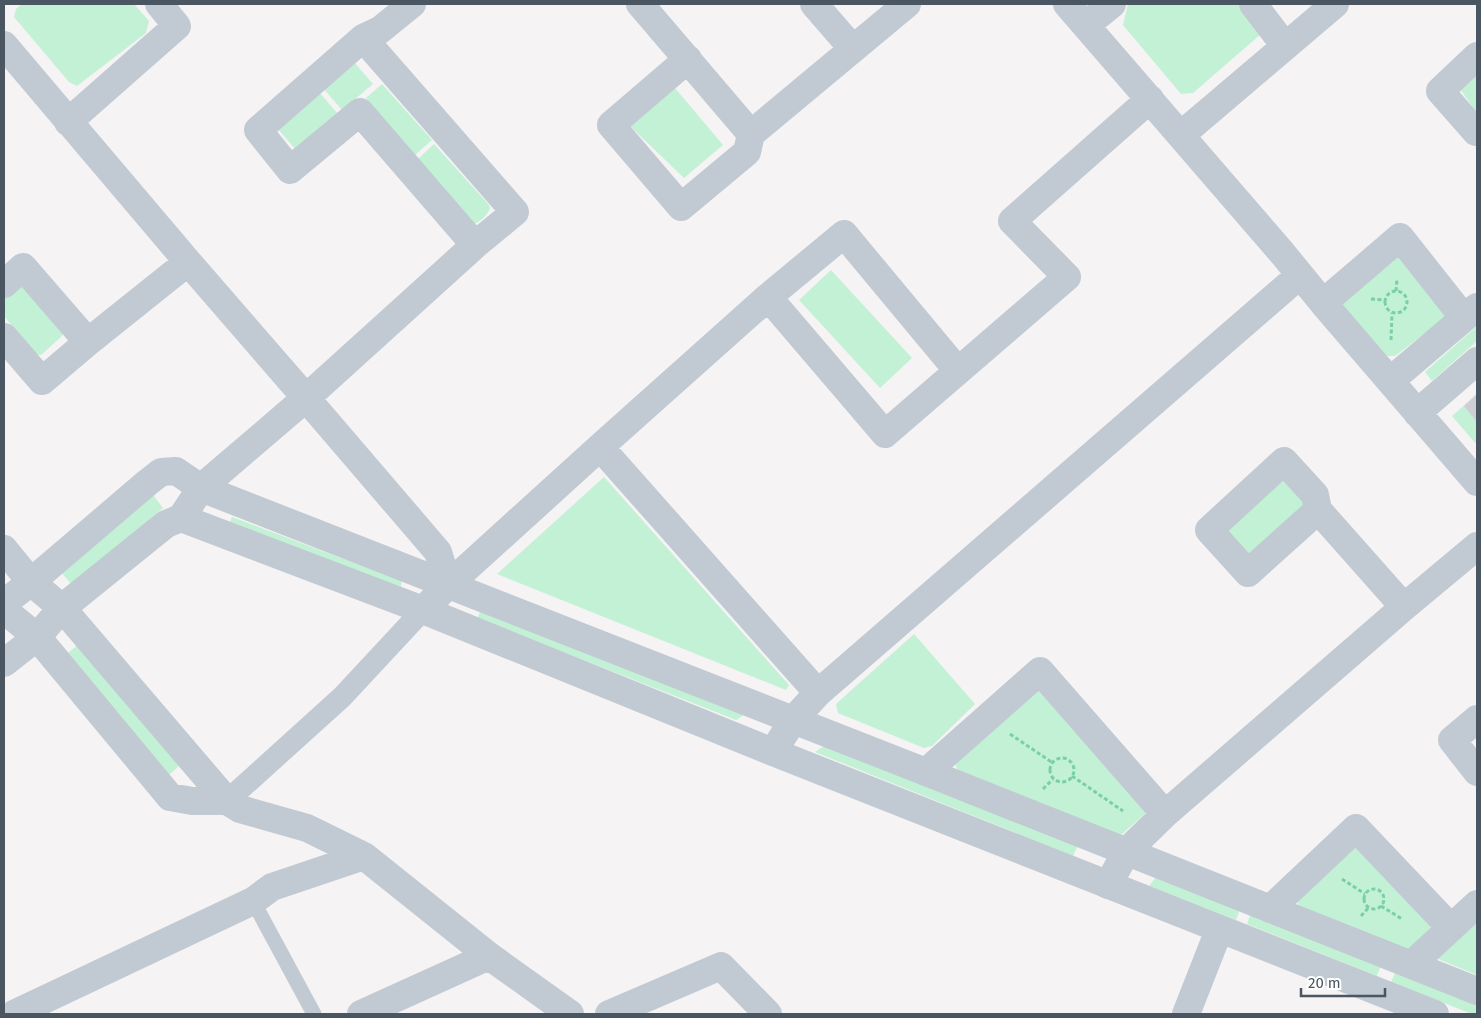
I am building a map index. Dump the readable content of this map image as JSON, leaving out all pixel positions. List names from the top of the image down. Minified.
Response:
{"scale_bar":"20 m"}
